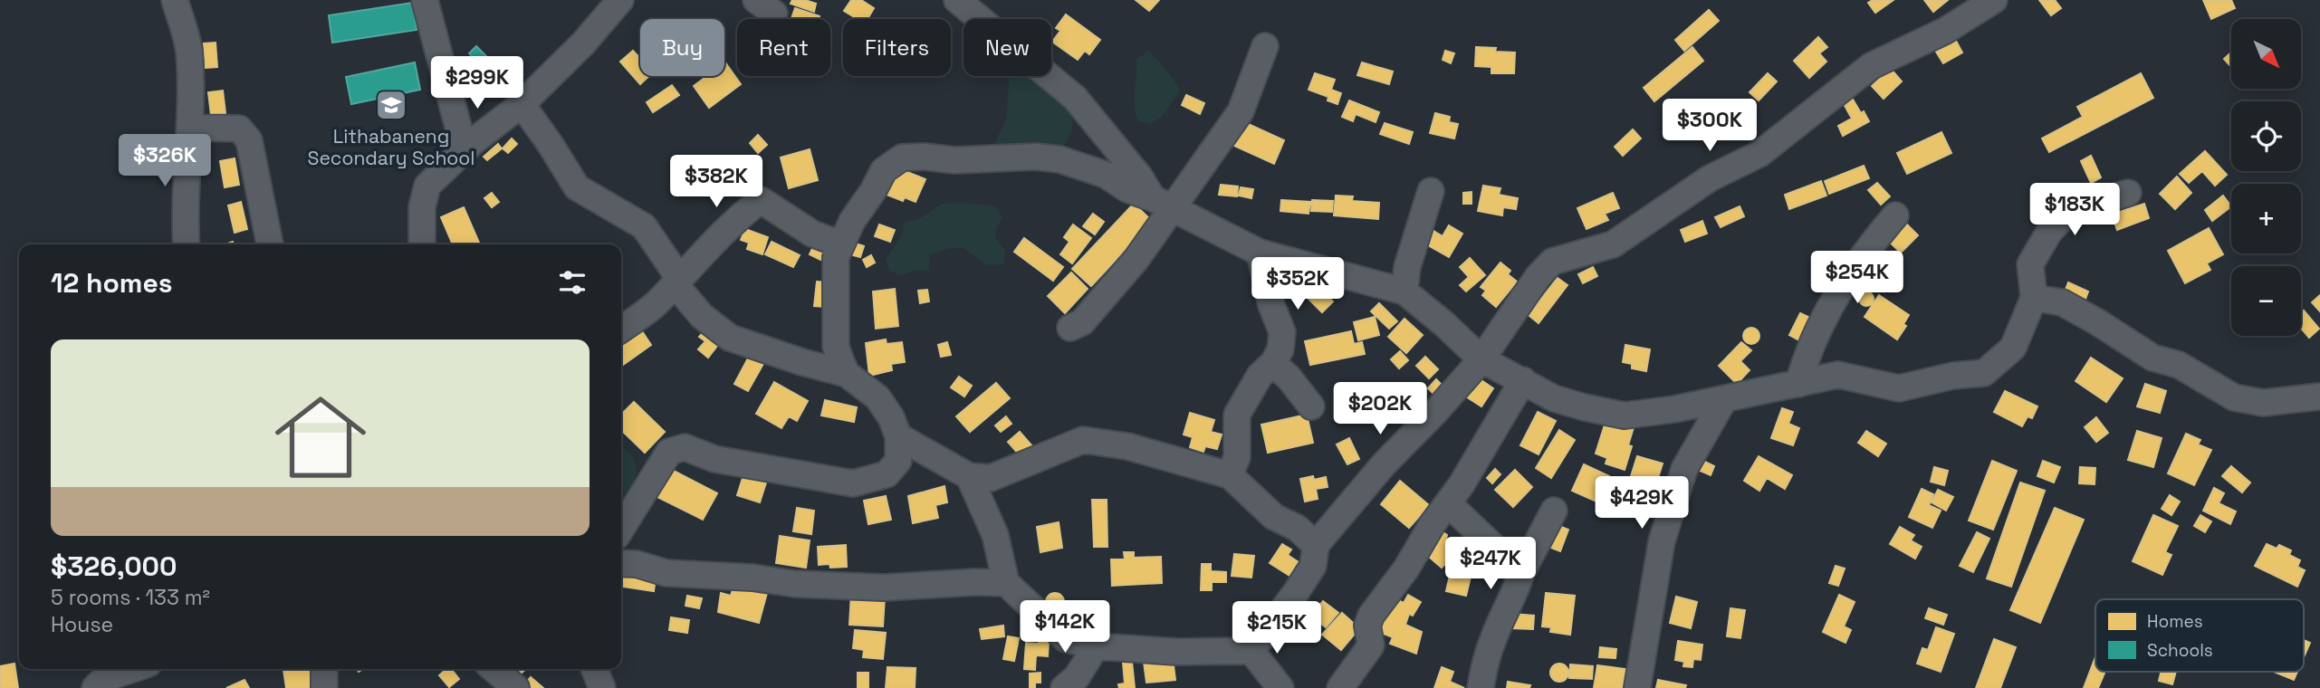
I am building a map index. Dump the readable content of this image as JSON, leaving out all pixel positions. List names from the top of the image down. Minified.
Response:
{"places":{"school or university":["Lithabaneng Secondary School"]},"legend":["Homes","Schools"],"north":"bottom right","page":{"map_buttons":["+","−"],"chip":["Buy","Rent","Filters","New"],"price":["$299K","$300K","$326K","$382K","$183K","$254K","$352K","$202K","$429K","$247K","$142K","$215K"],"heading":"12 homes","list":[{"name":"$326,000","note":"5 rooms · 133 m² · House"}]}}
